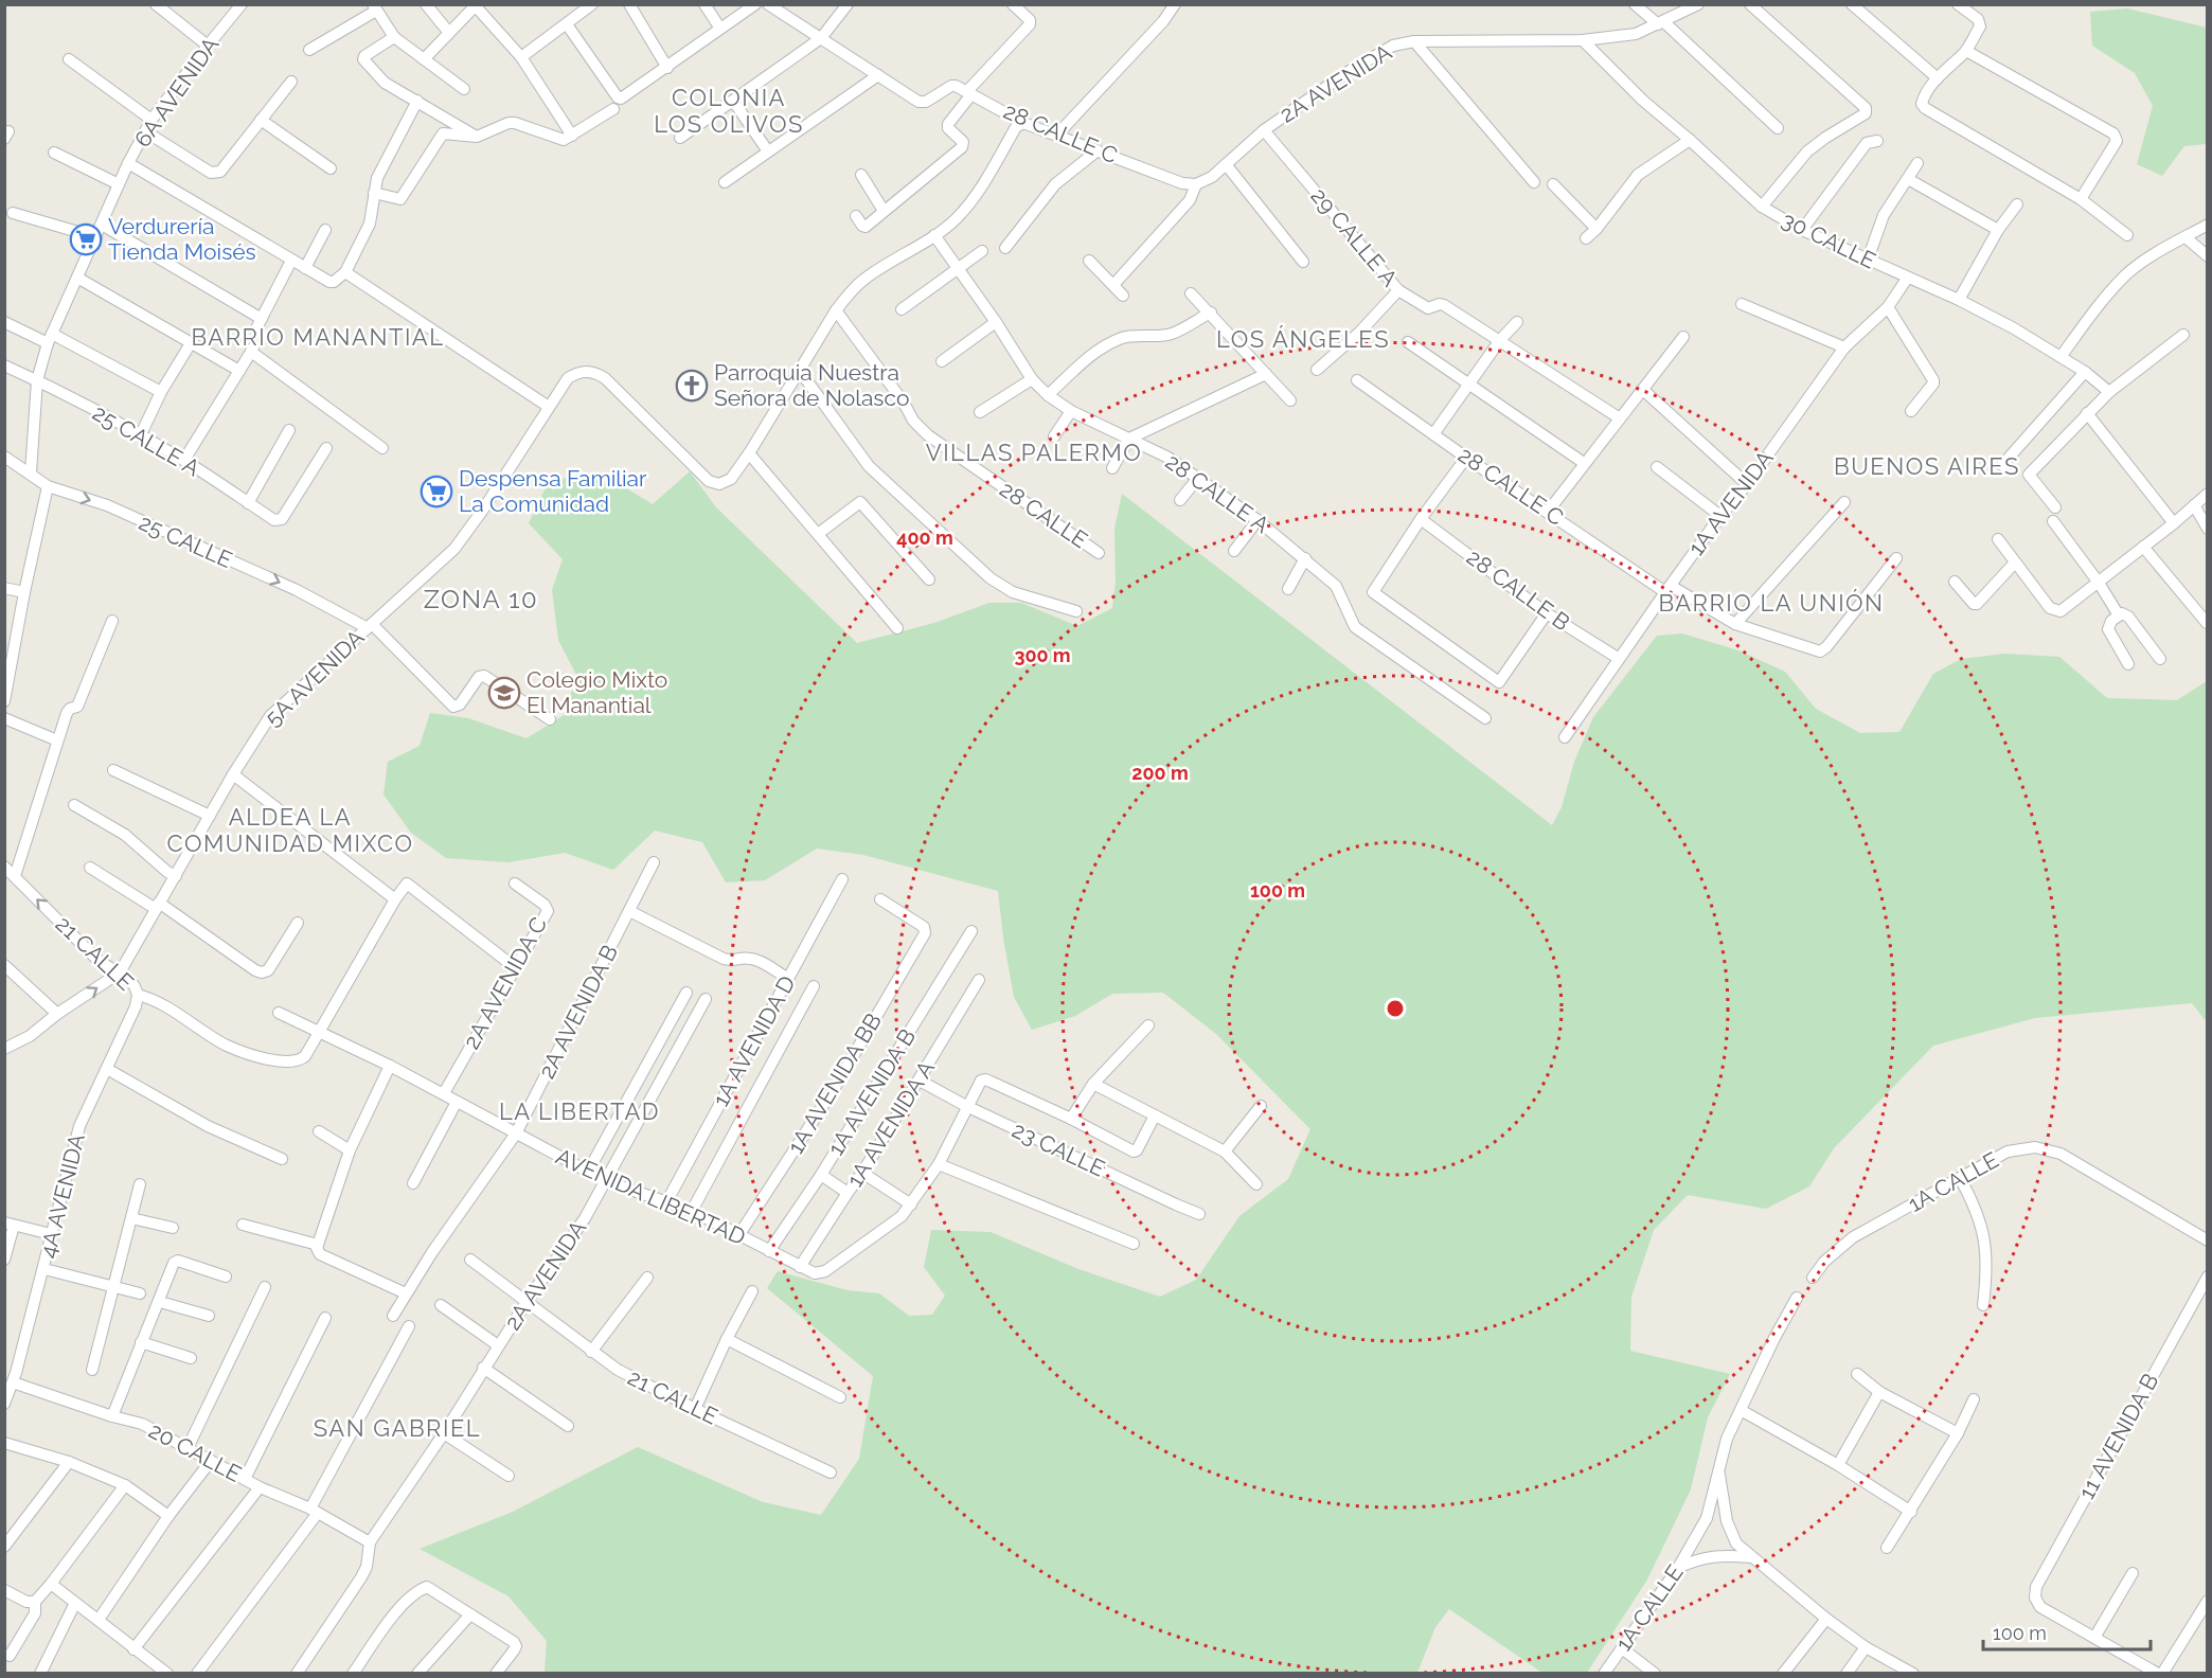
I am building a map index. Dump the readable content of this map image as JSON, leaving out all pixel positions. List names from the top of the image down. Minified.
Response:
{"streets":{"street":["2A AVENIDA","6A AVENIDA","28 CALLE C","29 CALLE A","30 CALLE","25 CALLE A","28 CALLE A","1A AVENIDA","28 CALLE","25 CALLE","28 CALLE B","5A AVENIDA","21 CALLE","2A AVENIDA C","2A AVENIDA B","1A AVENIDA D","1A AVENIDA BB","1A AVENIDA B","1A AVENIDA A","23 CALLE","1A CALLE","4A AVENIDA","AVENIDA LIBERTAD","11 AVENIDA B","20 CALLE"]},"crossings":[["2A AVENIDA","28 CALLE C"],["2A AVENIDA","29 CALLE A"],["2A AVENIDA","30 CALLE"],["2A AVENIDA","21 CALLE"],["2A AVENIDA","AVENIDA LIBERTAD"],["2A AVENIDA","20 CALLE"],["6A AVENIDA","25 CALLE A"],["6A AVENIDA","25 CALLE"],["28 CALLE C","1A AVENIDA"],["30 CALLE","1A AVENIDA"],["1A AVENIDA","28 CALLE B"],["25 CALLE","5A AVENIDA"],["5A AVENIDA","21 CALLE"],["21 CALLE","4A AVENIDA"],["21 CALLE","AVENIDA LIBERTAD"],["2A AVENIDA C","AVENIDA LIBERTAD"],["2A AVENIDA B","AVENIDA LIBERTAD"],["1A AVENIDA D","AVENIDA LIBERTAD"],["1A AVENIDA BB","AVENIDA LIBERTAD"],["1A AVENIDA B","AVENIDA LIBERTAD"],["1A AVENIDA A","23 CALLE"],["1A AVENIDA A","AVENIDA LIBERTAD"],["4A AVENIDA","20 CALLE"]],"one_way":["25 CALLE"],"districts":["COLONIA LOS OLIVOS","BARRIO MANANTIAL","LOS ÁNGELES","VILLAS PALERMO","BUENOS AIRES","ZONA 10","BARRIO LA UNIÓN","ALDEA LA COMUNIDAD MIXCO","LA LIBERTAD","SAN GABRIEL"],"places":{"supermarket":["Verdurería Tienda Moisés","Despensa Familiar La Comunidad"],"church":["Parroquia Nuestra Señora de Nolasco"],"school or university":["Colegio Mixto El Manantial"]},"scale_bar":"100 m","rings":["400 m","300 m","200 m","100 m"]}
